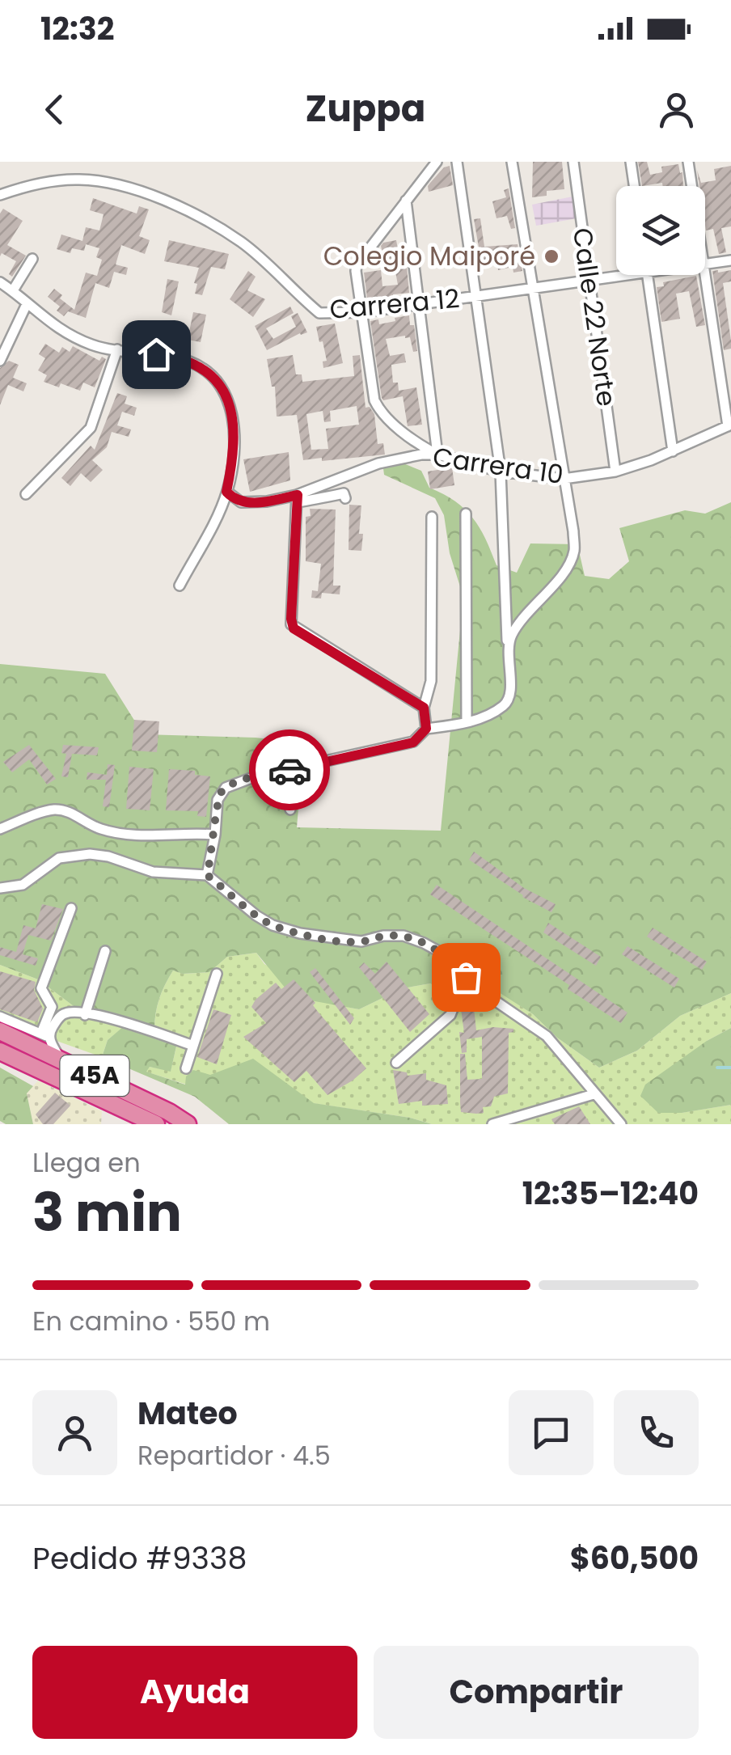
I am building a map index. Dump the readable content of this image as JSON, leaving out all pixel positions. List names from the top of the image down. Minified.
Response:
{"streets":{"highway":["45A"],"street":["Carrera 12","Calle 22 Norte","Carrera 10"]},"crossings":[["Carrera 12","Calle 22 Norte"],["Calle 22 Norte","Carrera 10"]],"places":["Colegio Maiporé"],"page":{"status":"12:32","header":"Zuppa","heading":["3 min","Llega en","12:35–12:40"],"panel":["Mateo","Repartidor · 4.5","Pedido #9338","$60,500"],"bar":"En camino · 550 m","buttons":["Ayuda","Compartir"]}}
